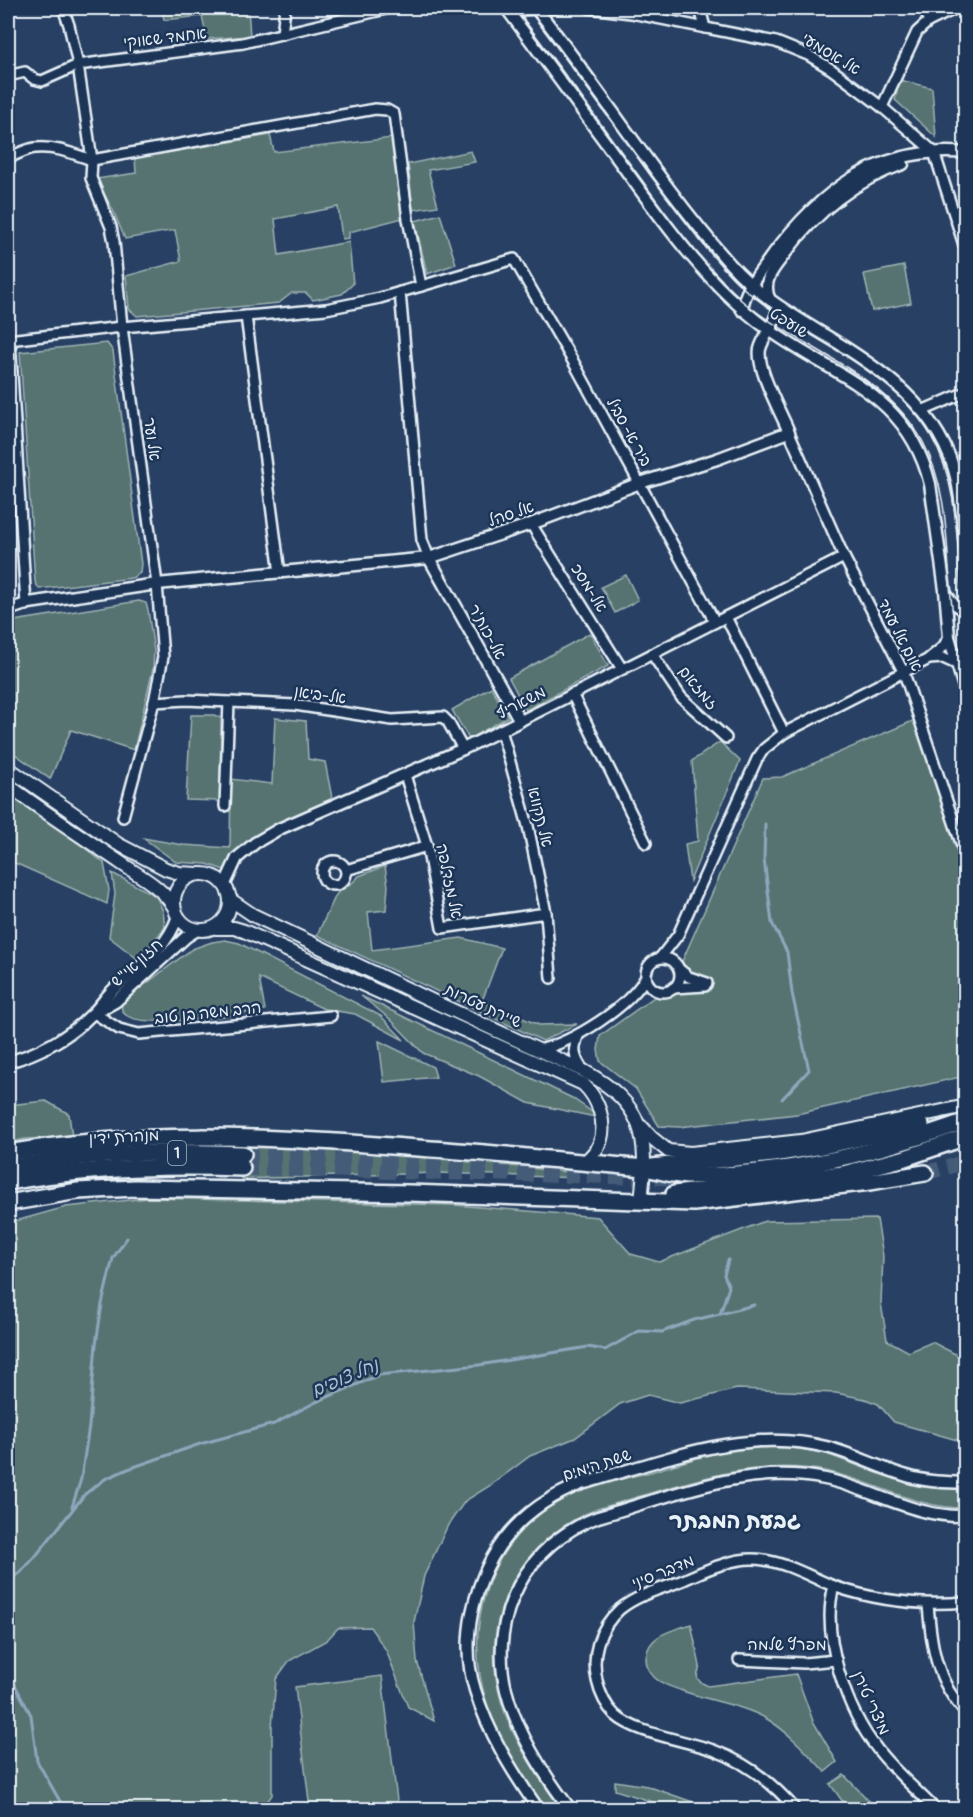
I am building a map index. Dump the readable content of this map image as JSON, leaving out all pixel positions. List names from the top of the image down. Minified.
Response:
{"streets":{"highway":["מנהרת ידין","1"],"main road":["שיירת עטרות"],"street":["אחמד שאוקי","אל אסמעי","שועפט","ביר א- סביל","אל וער","אל סהל","אל-מסכ","אל-כות'ר","אום אל עמד","זמזאם","אל-ביאן","משאריף","אל תקווא","אל מזדלפה","חזון אי\"ש","הרב משה בן טוב","ששת הימים","מדבר סיני","מפרץ שלמה","מיצרי טירן"]},"crossings":[["אחמד שאוקי","אל וער"],["ביר א- סביל","אל סהל"],["ביר א- סביל","משאריף"],["אל וער","אל סהל"],["אל וער","אל-ביאן"],["אל סהל","אל-מסכ"],["אל סהל","אל-כות'ר"],["אל סהל","אום אל עמד"],["אל-מסכ","משאריף"],["אל-כות'ר","משאריף"],["אום אל עמד","משאריף"],["זמזאם","משאריף"],["אל-ביאן","משאריף"],["משאריף","אל תקווא"],["משאריף","אל מזדלפה"],["משאריף","חזון אי\"ש"],["משאריף","שיירת עטרות"],["אל תקווא","אל מזדלפה"],["חזון אי\"ש","שיירת עטרות"],["חזון אי\"ש","הרב משה בן טוב"],["מדבר סיני","מיצרי טירן"],["מפרץ שלמה","מיצרי טירן"]],"districts":["גבעת המבתר"],"water":["נחל צופים"]}
